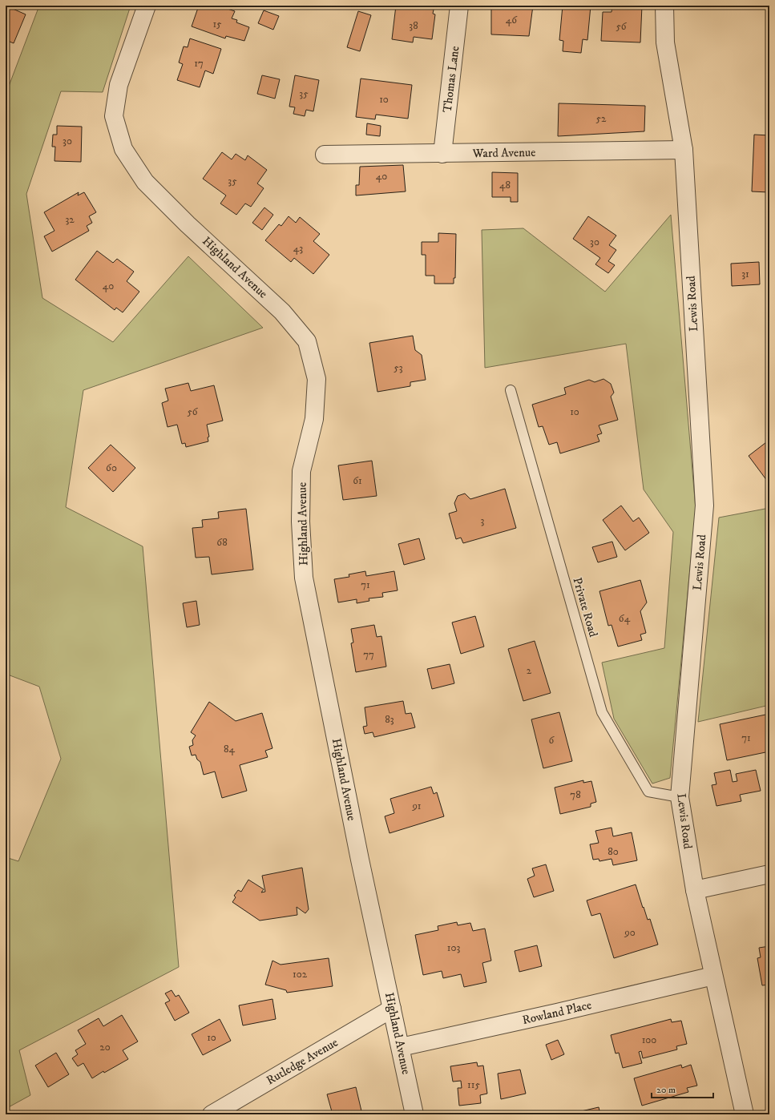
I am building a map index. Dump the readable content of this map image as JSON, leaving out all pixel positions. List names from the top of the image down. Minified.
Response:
{"streets":{"street":["Thomas Lane","Ward Avenue","Highland Avenue","Lewis Road","Rowland Place","Rutledge Avenue"],"lane":["Private Road"]},"crossings":[["Thomas Lane","Ward Avenue"],["Ward Avenue","Lewis Road"],["Highland Avenue","Rowland Place"],["Highland Avenue","Rutledge Avenue"],["Lewis Road","Private Road"],["Lewis Road","Rowland Place"]],"house_numbers":["46","15","38","56","17","35","10","52","30","40","35","48","32","30","43","31","40","53","56","10","60","61","3","68","71","64","77","2","83","71","6","84","78","91","80","90","103","102","10","100","20","115"],"scale_bar":"20 m"}
